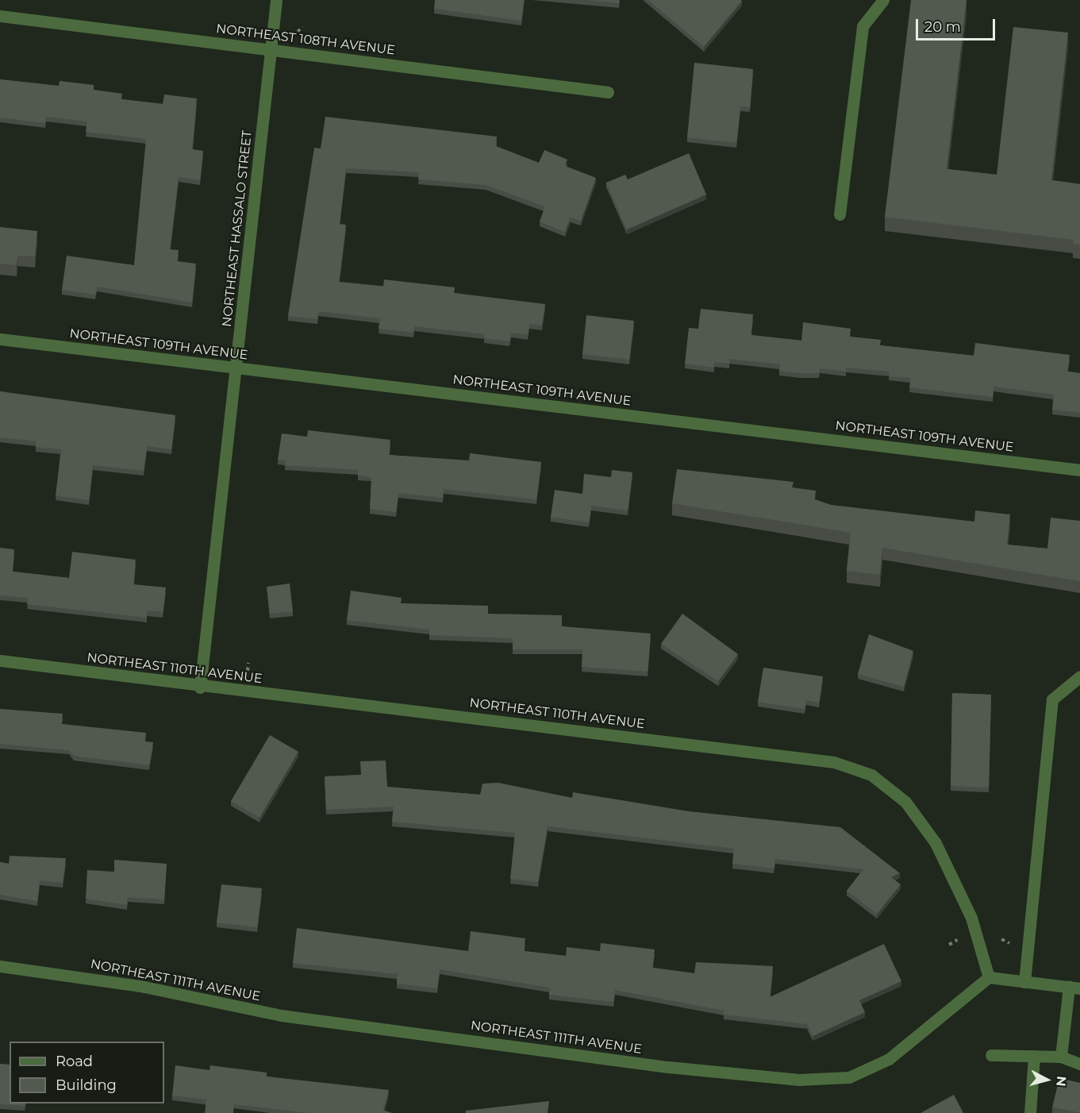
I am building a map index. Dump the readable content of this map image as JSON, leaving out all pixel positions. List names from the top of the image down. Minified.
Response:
{"streets":{"street":["NORTHEAST 108TH AVENUE","NORTHEAST HASSALO STREET","NORTHEAST 109TH AVENUE","NORTHEAST 110TH AVENUE","NORTHEAST 111TH AVENUE"]},"crossings":[["NORTHEAST 108TH AVENUE","NORTHEAST HASSALO STREET"],["NORTHEAST HASSALO STREET","NORTHEAST 109TH AVENUE"],["NORTHEAST HASSALO STREET","NORTHEAST 110TH AVENUE"],["NORTHEAST 110TH AVENUE","NORTHEAST 111TH AVENUE"]],"legend":["Road","Building"],"scale_bar":"20 m","north":"right"}
